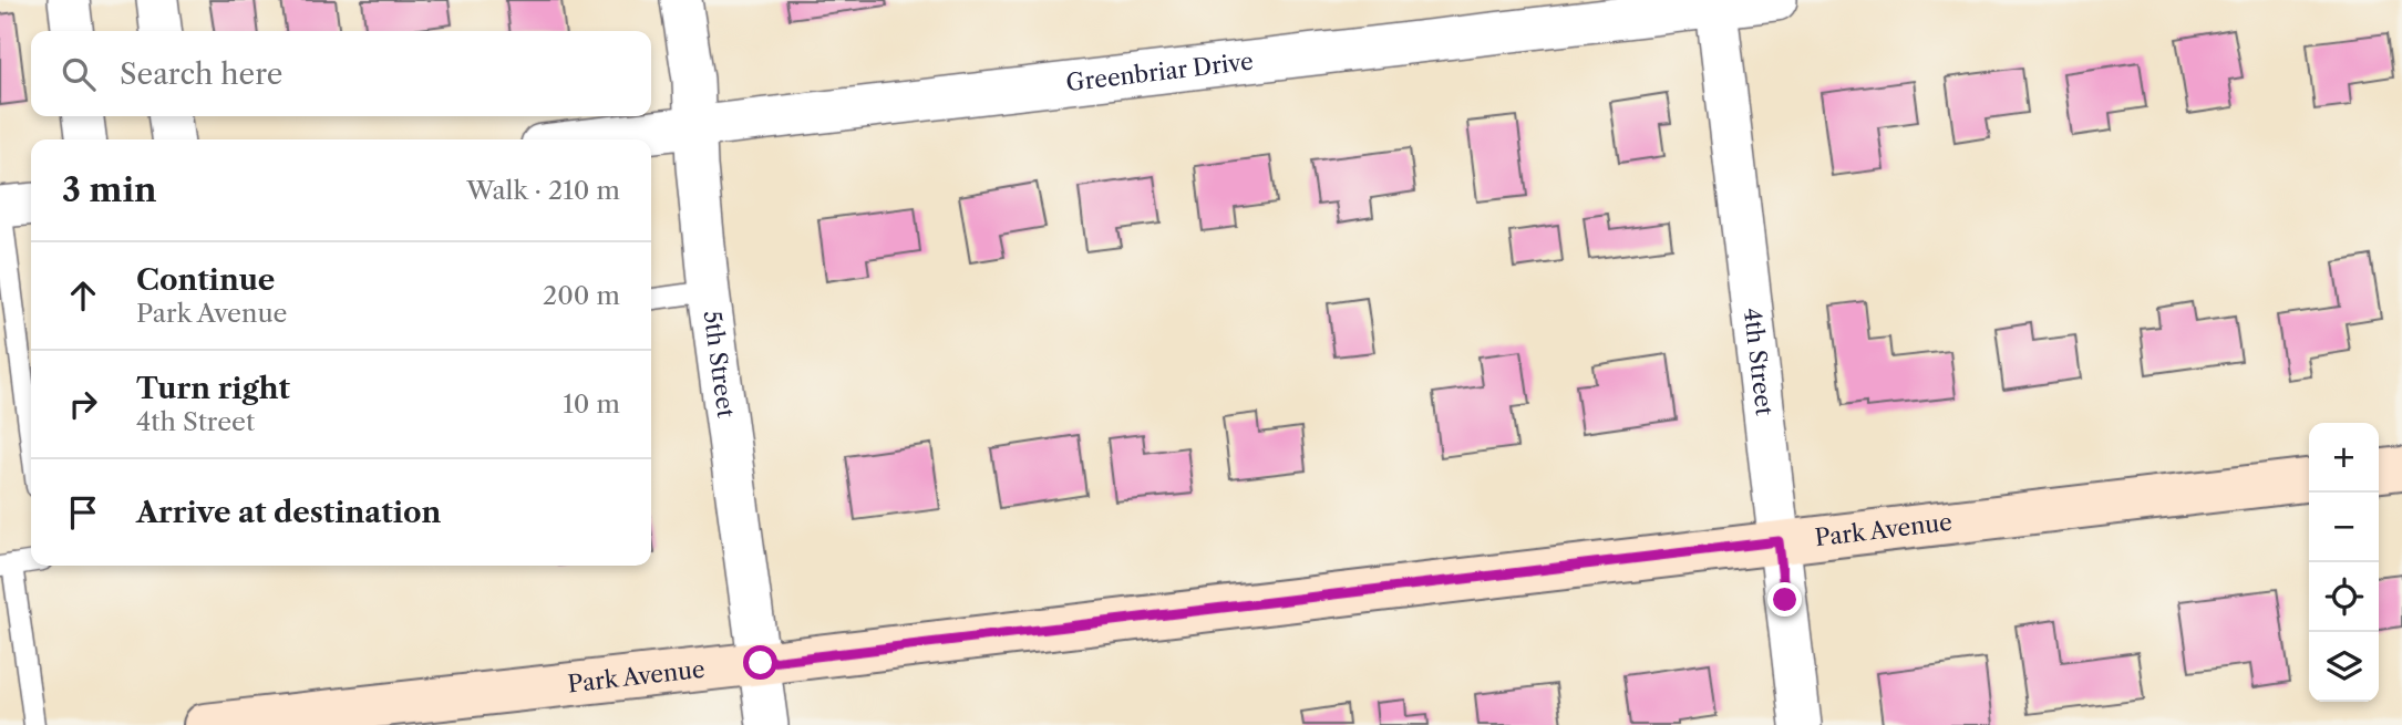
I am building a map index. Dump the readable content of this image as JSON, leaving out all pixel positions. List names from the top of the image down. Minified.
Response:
{"streets":{"street":["Greenbriar Drive","4th Street","5th Street","Park Avenue"]},"crossings":[["Greenbriar Drive","4th Street"],["Greenbriar Drive","5th Street"],["4th Street","Park Avenue"],["5th Street","Park Avenue"]],"page":{"search":"Search here","heading":["3 min","Walk · 210 m"],"list":[["Continue","Park Avenue","200 m"],["Turn right","4th Street","10 m"],"Arrive at destination"],"map_buttons":["+","−"]}}
